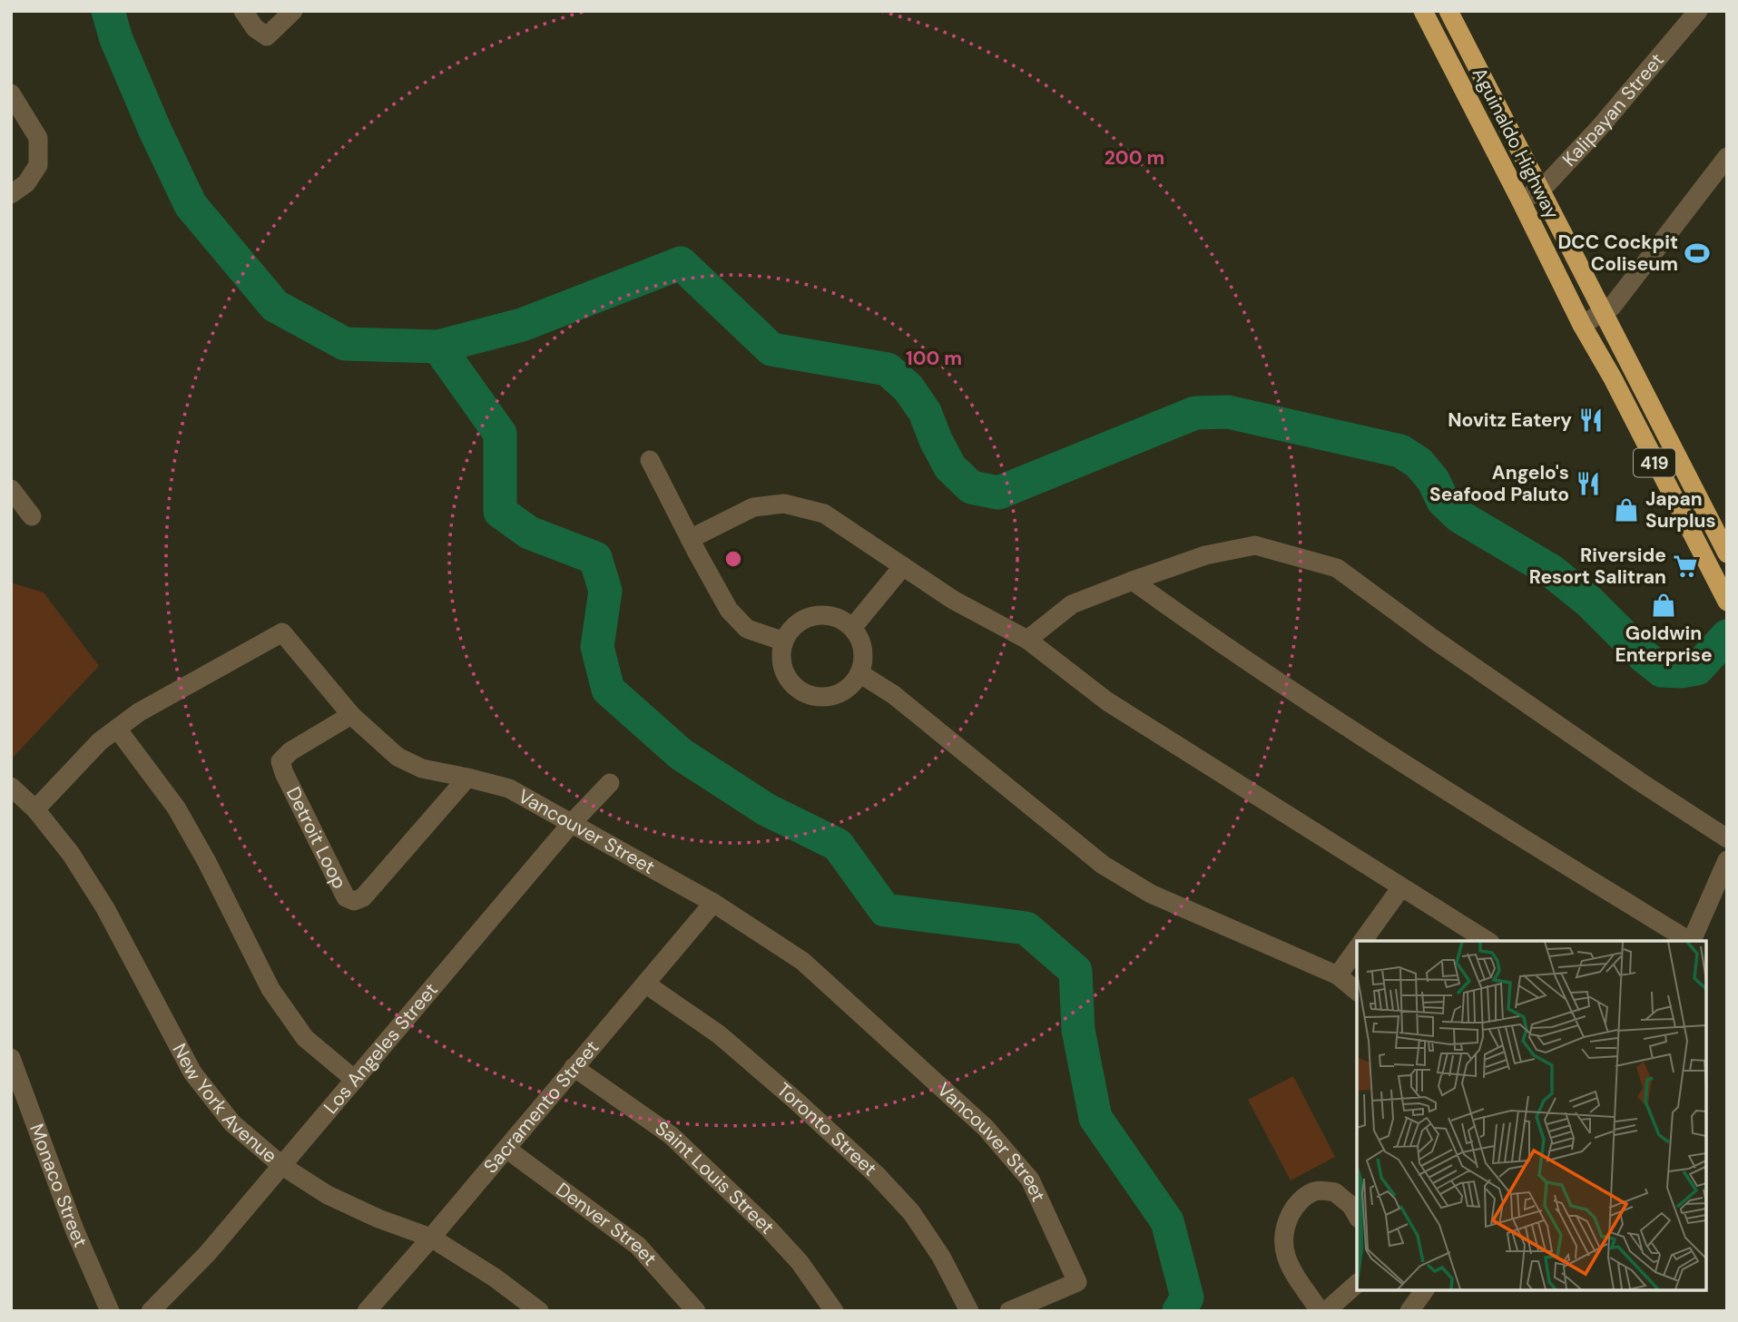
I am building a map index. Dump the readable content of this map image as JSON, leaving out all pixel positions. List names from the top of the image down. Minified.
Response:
{"streets":{"highway":["Aguinaldo Highway","419"],"street":["Kalipayan Street","Vancouver Street","Detroit Loop","Los Angeles Street","New York Avenue","Sacramento Street","Toronto Street","Saint Louis Street","Monaco Street","Denver Street"]},"crossings":[["Kalipayan Street","Aguinaldo Highway"],["Vancouver Street","Detroit Loop"],["Vancouver Street","Los Angeles Street"],["Vancouver Street","New York Avenue"],["Vancouver Street","Sacramento Street"],["Los Angeles Street","New York Avenue"],["New York Avenue","Sacramento Street"],["Sacramento Street","Toronto Street"],["Sacramento Street","Saint Louis Street"],["Sacramento Street","Denver Street"]],"places":{"sports":["DCC Cockpit Coliseum"],"restaurant":["Novitz Eatery","Angelo's Seafood Paluto"],"shop":["Japan Surplus","Goldwin Enterprise"],"supermarket":["Riverside Resort Salitran"]},"rings":["200 m","100 m"]}
